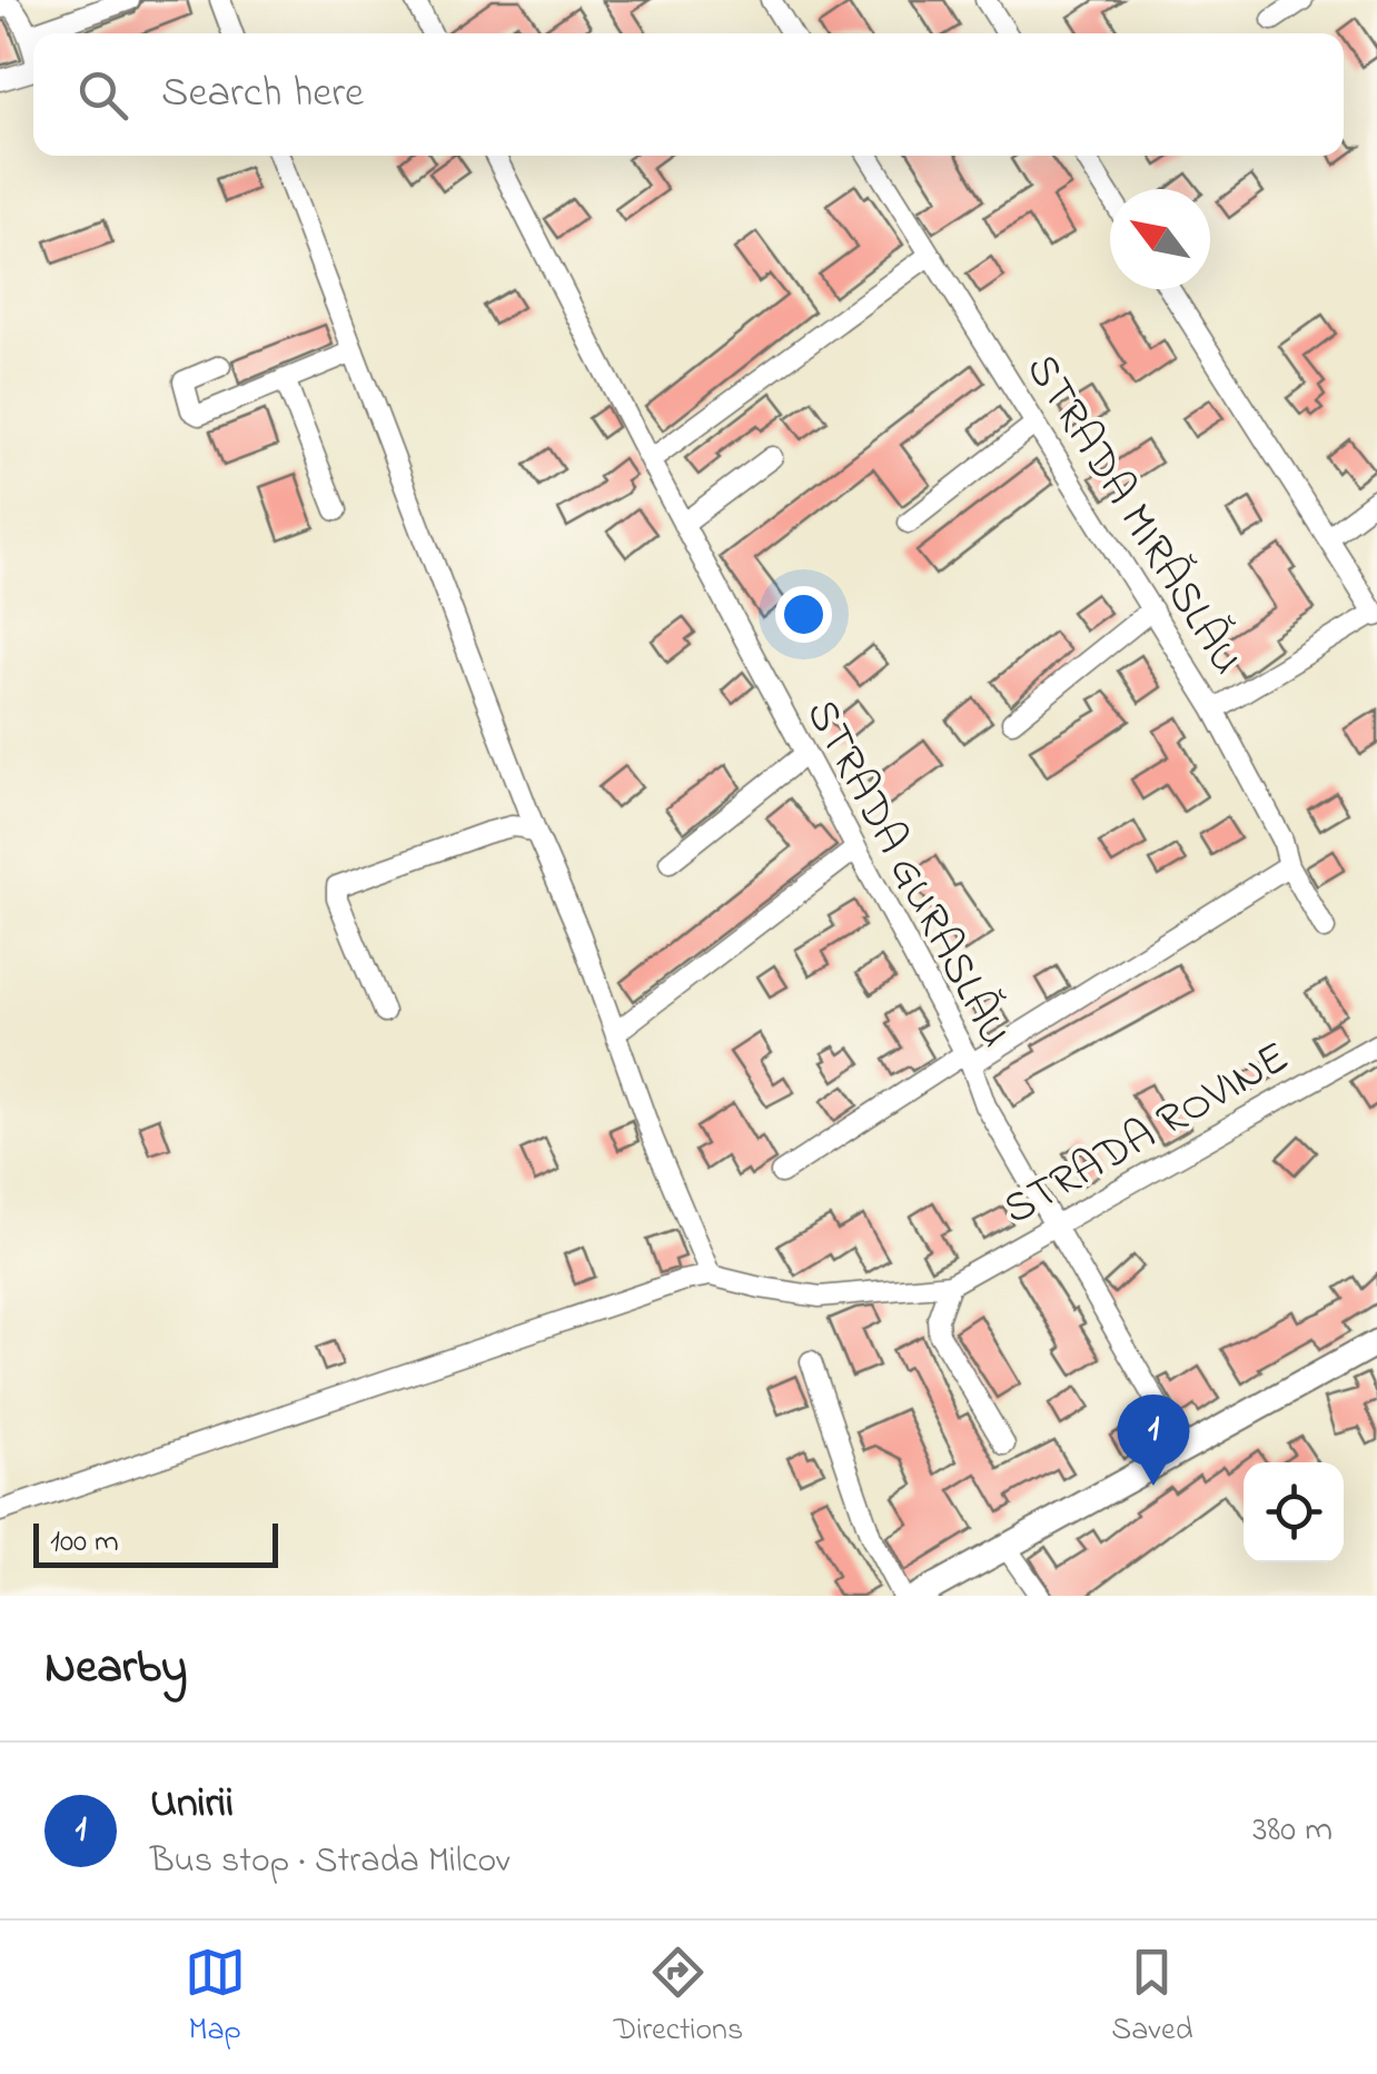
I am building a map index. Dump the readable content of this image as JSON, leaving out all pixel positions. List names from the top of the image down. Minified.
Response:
{"streets":{"street":["STRADA MIRĂSLĂU","STRADA GURASLĂU","STRADA ROVINE"]},"crossings":[["STRADA GURASLĂU","STRADA ROVINE"]],"scale_bar":"100 m","north":"top left","page":{"search":"Search here","pins":"1","scale":"100 m","heading":"Nearby","list":[{"mark":"1","name":"Unirii","note":"Bus stop · Strada Milcov","value":"380 m"}],"nav":["Map","Directions","Saved"]}}
